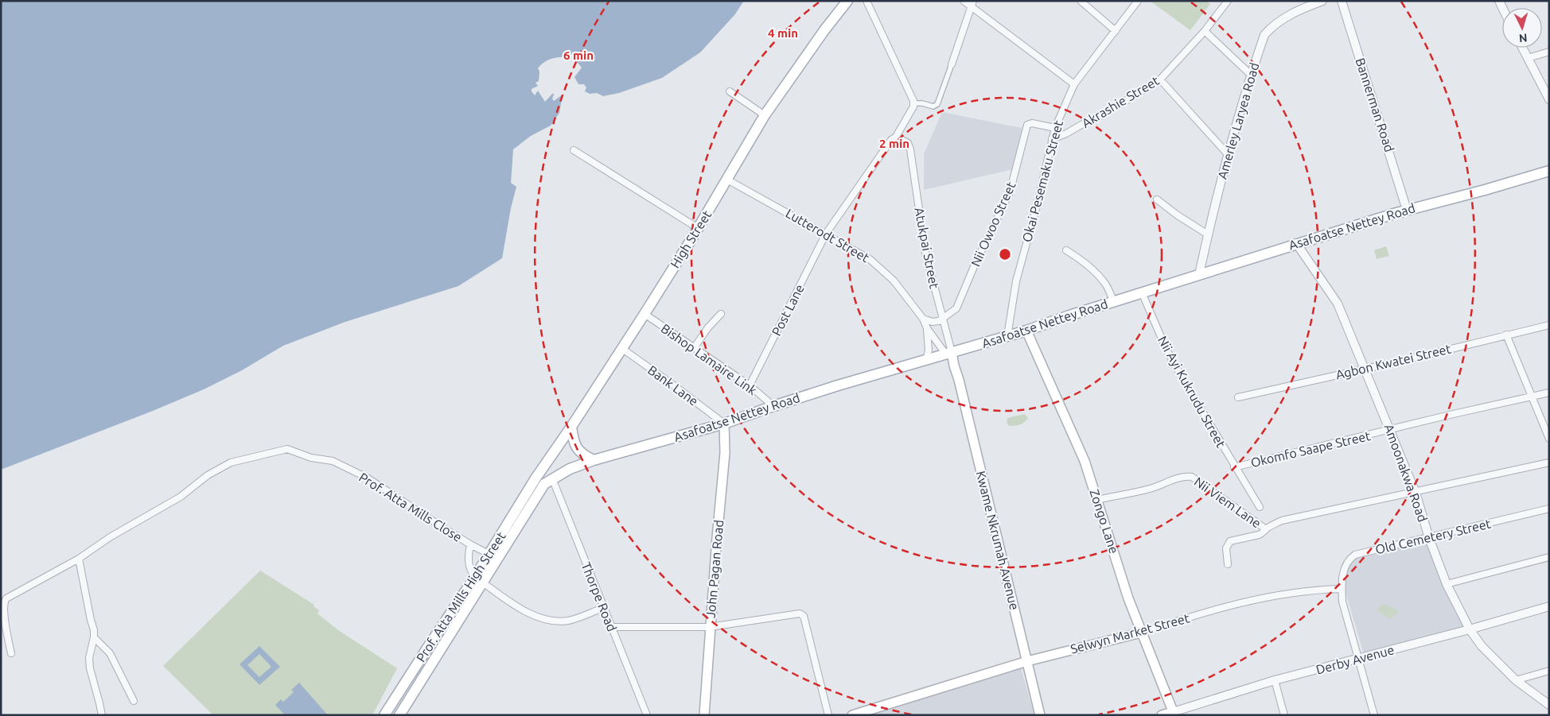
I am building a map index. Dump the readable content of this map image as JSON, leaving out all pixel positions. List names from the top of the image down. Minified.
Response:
{"streets":{"main road":["Asafoatse Nettey Road","High Street","Zongo Lane","Kwame Nkrumah Avenue","John Pagan Road","Prof. Atta Mills High Street","Selwyn Market Street","Derby Avenue"],"street":["Akrashie Street","Bannerman Road","Amerley Laryea Road","Okai Pesemaku Street","Nii Owoo Street","Lutterodt Street","Atukpai Street","Post Lane","Bishop Lamaire Link","Agbon Kwatei Street","Bank Lane","Nii Ayi Kukrudu Street","Okomfo Saape Street","Amoonakwa Road","Nii Viem Lane","Prof. Atta Mills Close","Old Cemetery Street","Thorpe Road"]},"crossings":[["Akrashie Street","Okai Pesemaku Street"],["Bannerman Road","Asafoatse Nettey Road"],["Amerley Laryea Road","Asafoatse Nettey Road"],["Okai Pesemaku Street","Nii Owoo Street"],["Okai Pesemaku Street","Asafoatse Nettey Road"],["Nii Owoo Street","Atukpai Street"],["Asafoatse Nettey Road","Atukpai Street"],["Asafoatse Nettey Road","Bishop Lamaire Link"],["Asafoatse Nettey Road","Bank Lane"],["Asafoatse Nettey Road","Nii Ayi Kukrudu Street"],["Asafoatse Nettey Road","Amoonakwa Road"],["Asafoatse Nettey Road","Zongo Lane"],["Asafoatse Nettey Road","Kwame Nkrumah Avenue"],["Asafoatse Nettey Road","John Pagan Road"],["Asafoatse Nettey Road","Prof. Atta Mills High Street"],["Asafoatse Nettey Road","Thorpe Road"],["Lutterodt Street","High Street"],["Lutterodt Street","Post Lane"],["High Street","Bishop Lamaire Link"],["High Street","Bank Lane"],["High Street","Prof. Atta Mills High Street"],["Atukpai Street","Post Lane"],["Atukpai Street","Kwame Nkrumah Avenue"],["Post Lane","Bishop Lamaire Link"],["Agbon Kwatei Street","Amoonakwa Road"],["Bank Lane","John Pagan Road"],["Nii Ayi Kukrudu Street","Okomfo Saape Street"],["Okomfo Saape Street","Amoonakwa Road"],["Amoonakwa Road","Old Cemetery Street"],["Amoonakwa Road","Derby Avenue"],["Nii Viem Lane","Zongo Lane"],["Prof. Atta Mills Close","Prof. Atta Mills High Street"],["Zongo Lane","Selwyn Market Street"],["Zongo Lane","Derby Avenue"],["Old Cemetery Street","Selwyn Market Street"],["Kwame Nkrumah Avenue","Selwyn Market Street"],["Prof. Atta Mills High Street","Thorpe Road"]],"north":"bottom","rings":["4 min","6 min","2 min"]}
